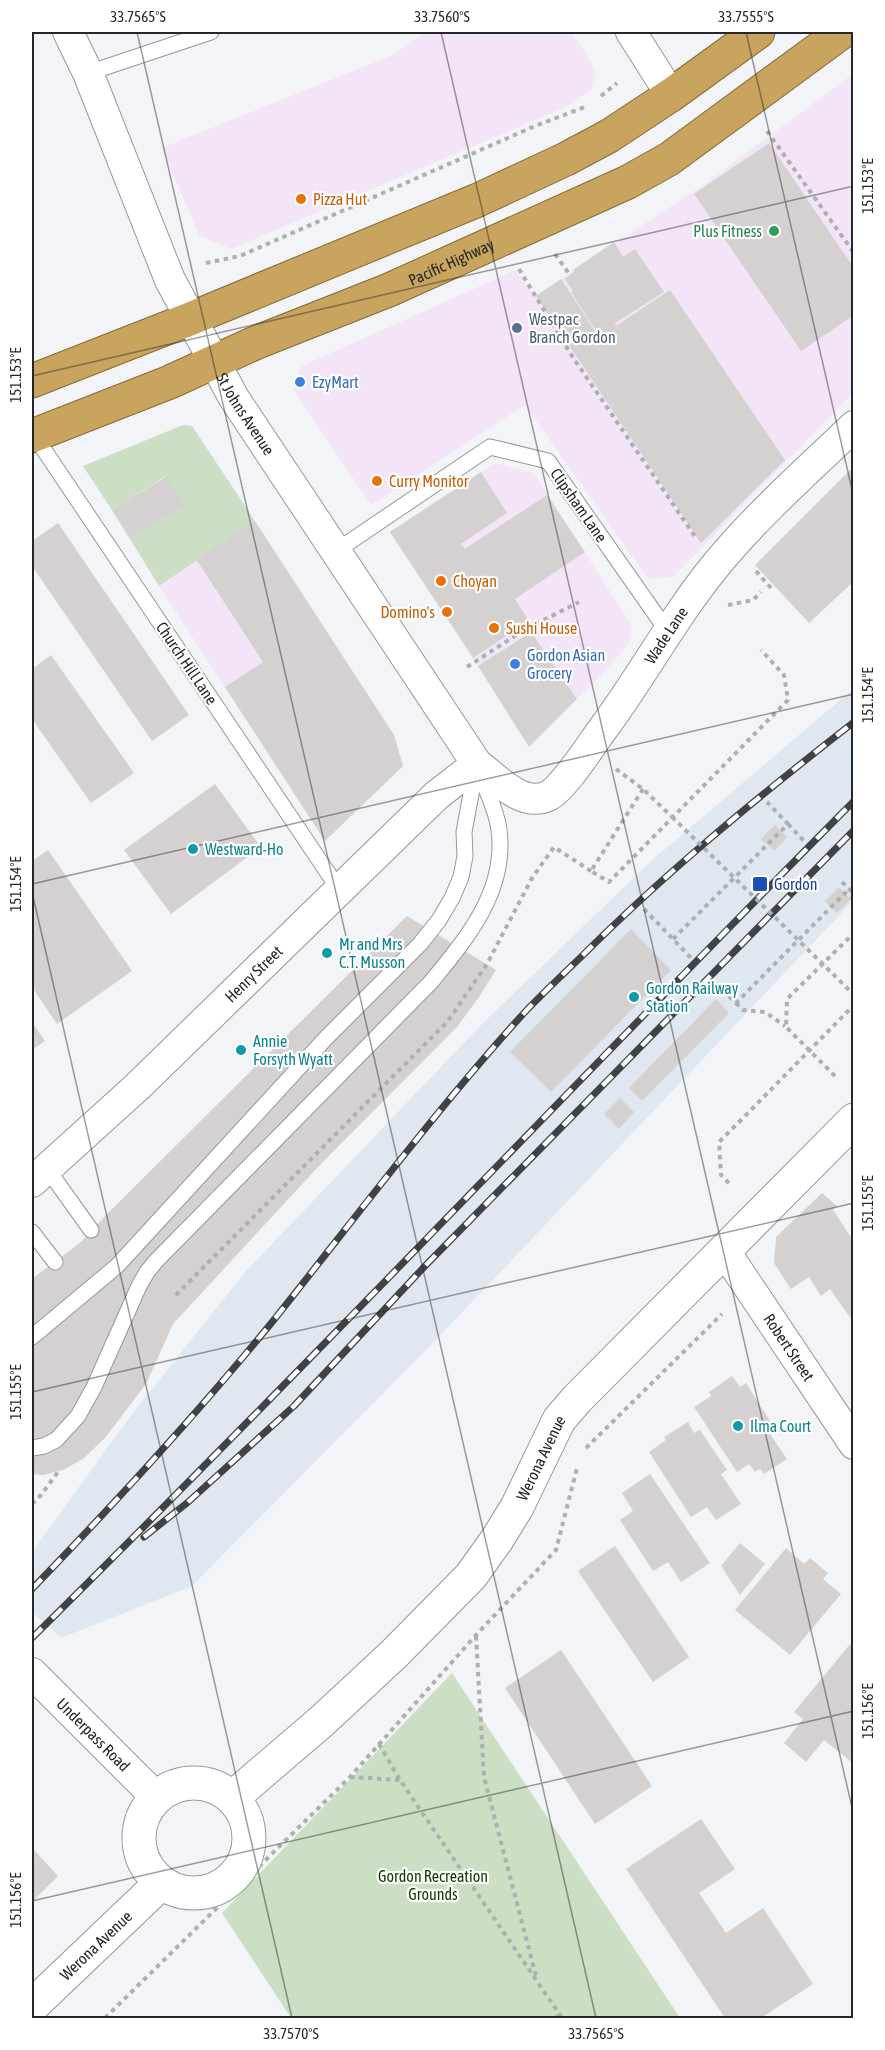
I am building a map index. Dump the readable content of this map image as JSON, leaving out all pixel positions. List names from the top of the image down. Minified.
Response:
{"streets":{"highway":["Pacific Highway"],"street":["St Johns Avenue","Wade Lane","Henry Street","Robert Street","Werona Avenue","Underpass Road"],"lane":["Clipsham Lane","Church Hill Lane"]},"crossings":[["Pacific Highway","St Johns Avenue"],["Pacific Highway","Church Hill Lane"],["St Johns Avenue","Clipsham Lane"],["St Johns Avenue","Wade Lane"],["St Johns Avenue","Henry Street"],["Clipsham Lane","Wade Lane"],["Wade Lane","Henry Street"],["Church Hill Lane","Henry Street"],["Robert Street","Werona Avenue"],["Werona Avenue","Underpass Road"]],"parks":["Gordon Recreation Grounds"],"places":{"other":["Pizza Hut","Plus Fitness","Westpac Branch Gordon","EzyMart","Curry Monitor","Choyan","Domino's","Sushi House","Gordon Asian Grocery","Westward-Ho","Mr and Mrs C.T. Musson","Gordon Railway Station","Annie Forsyth Wyatt","Ilma Court"],"transit":["Gordon"]},"coordinates":["33.7565°S","33.7560°S","33.7555°S","151.153°E","151.154°E","151.155°E","151.156°E","33.7570°S"]}
